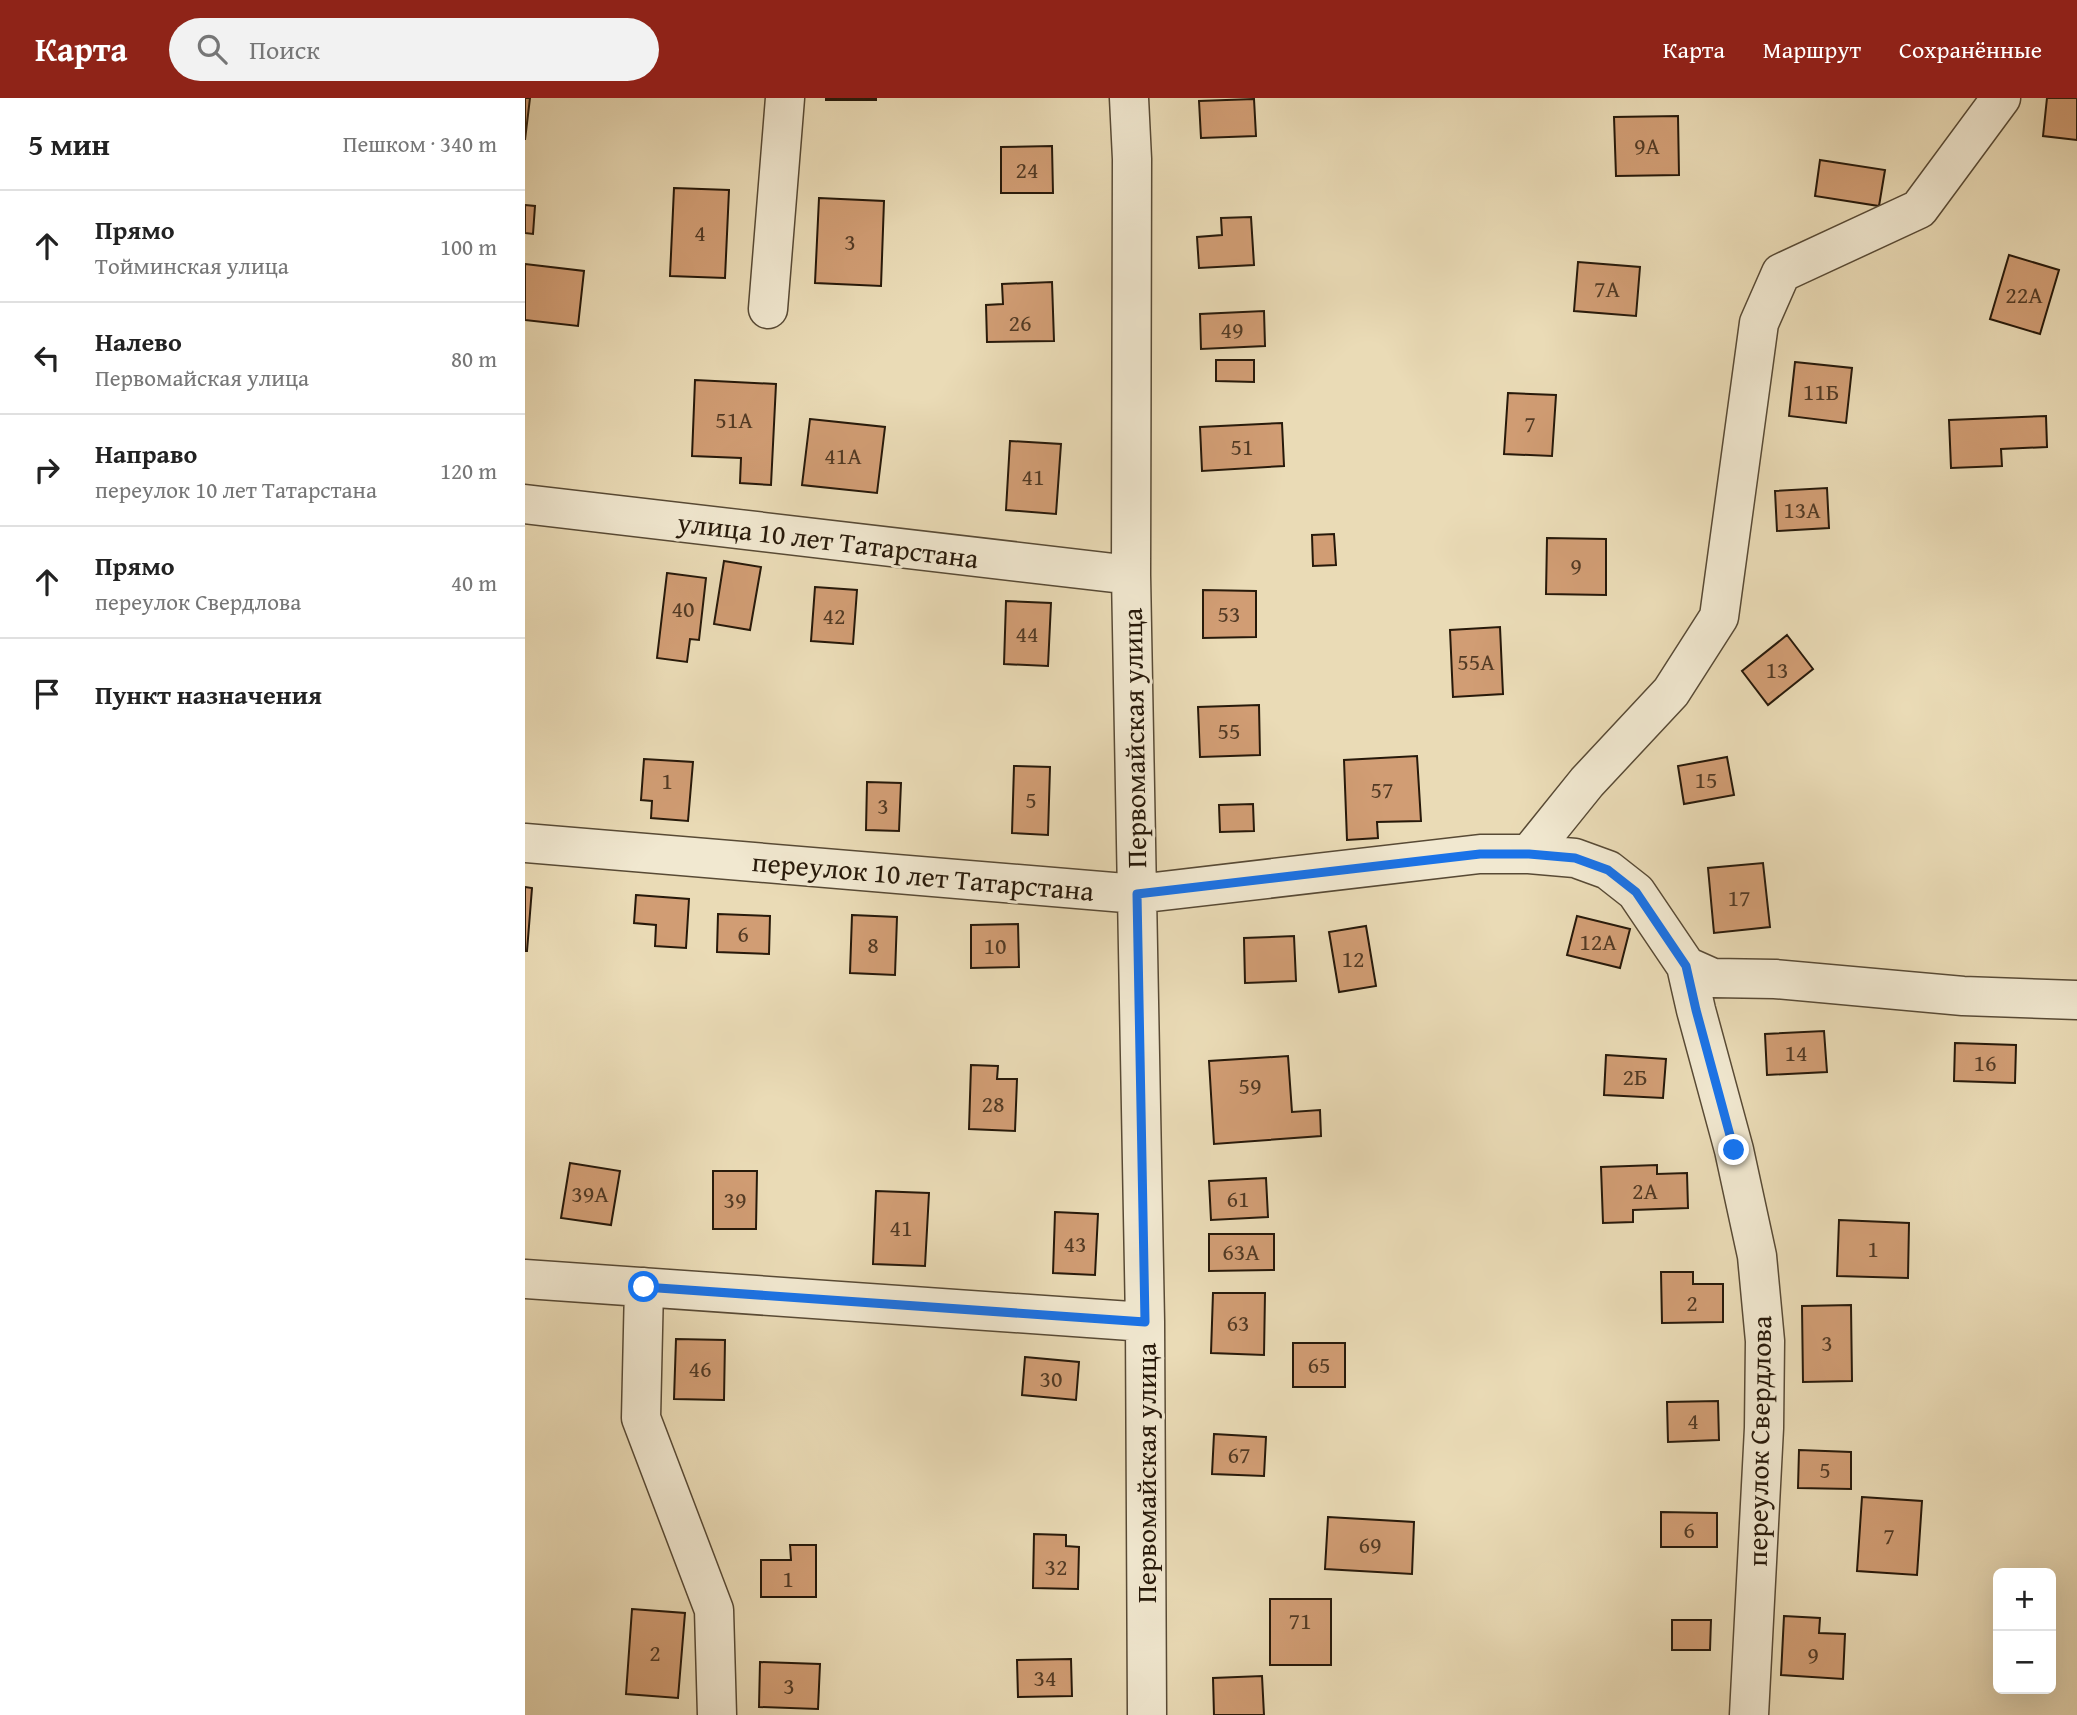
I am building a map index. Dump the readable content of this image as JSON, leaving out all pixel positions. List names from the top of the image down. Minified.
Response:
{"streets":{"street":["улица 10 лет Татарстана","Первомайская улица","переулок 10 лет Татарстана","переулок Свердлова"]},"crossings":[["улица 10 лет Татарстана","Первомайская улица"],["Первомайская улица","переулок 10 лет Татарстана"],["переулок 10 лет Татарстана","переулок Свердлова"]],"house_numbers":["9А","24","4","3","7А","22А","26","49","11Б","51А","7","51","41А","41","13А","9","40","53","42","44","55А","13","55","15","1","57","5","3","17","6","12А","8","10","12","14","16","2Б","59","28","2А","39А","61","39","41","43","1","63А","2","63","3","65","46","30","4","67","5","6","7","69","32","1","71","2","9","34","3"],"page":{"header":"Карта","search":"Поиск","nav":["Карта","Маршрут","Сохранённые"],"heading":["5 мин","Пешком · 340 m"],"list":[["Прямо","Тойминская улица","100 m"],["Налево","Первомайская улица","80 m"],["Направо","переулок 10 лет Татарстана","120 m"],["Прямо","переулок Свердлова","40 m"],"Пункт назначения"],"map_buttons":["+","−"]}}
